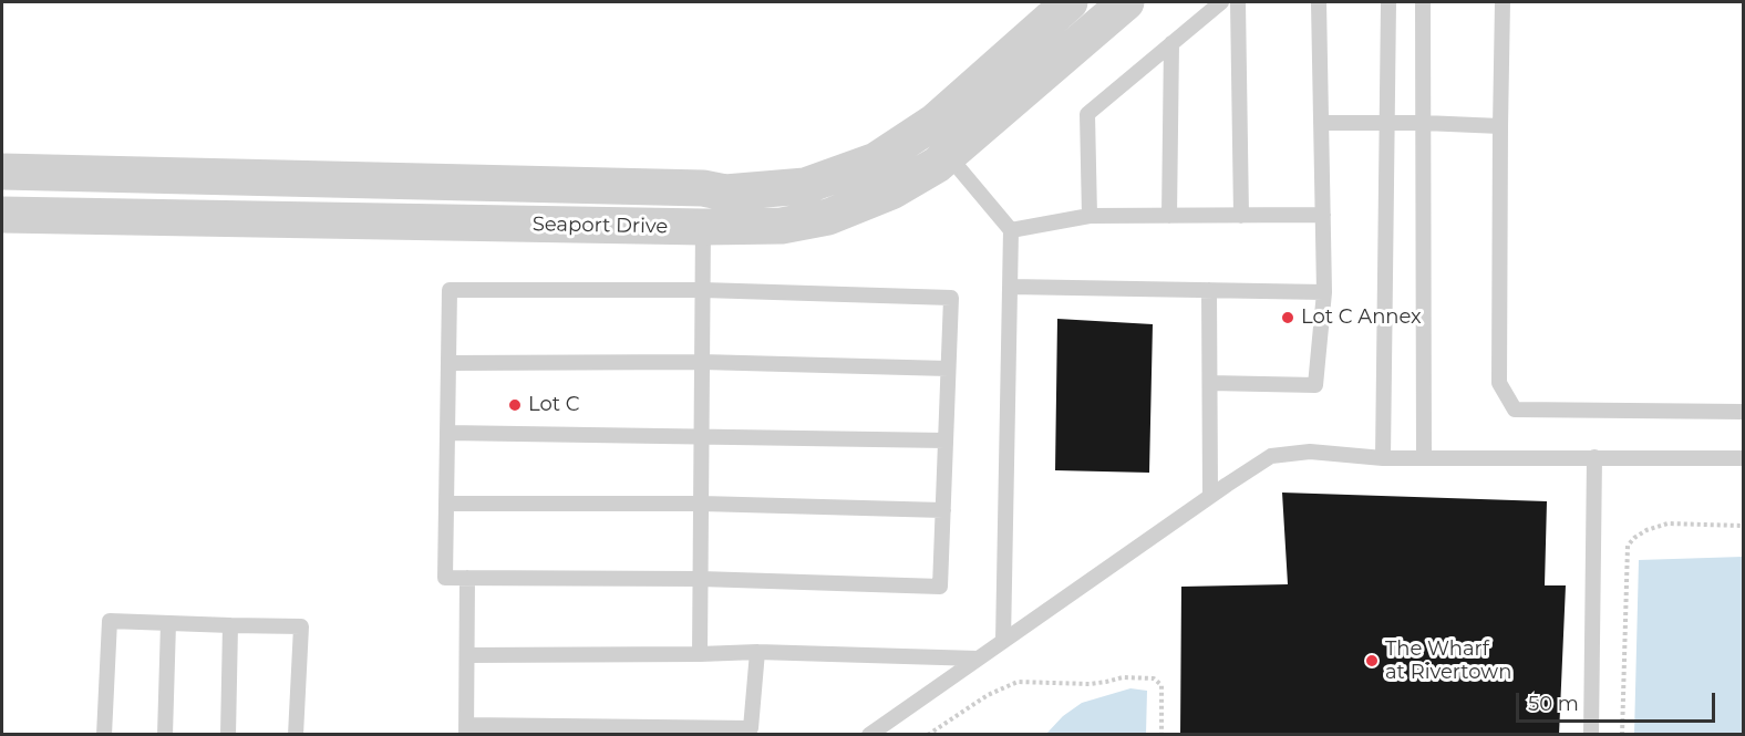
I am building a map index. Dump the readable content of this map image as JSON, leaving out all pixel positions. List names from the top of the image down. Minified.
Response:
{"streets":{"street":["Seaport Drive"]},"places":["Lot C Annex","Lot C","The Wharf at Rivertown"],"scale_bar":"50 m"}
